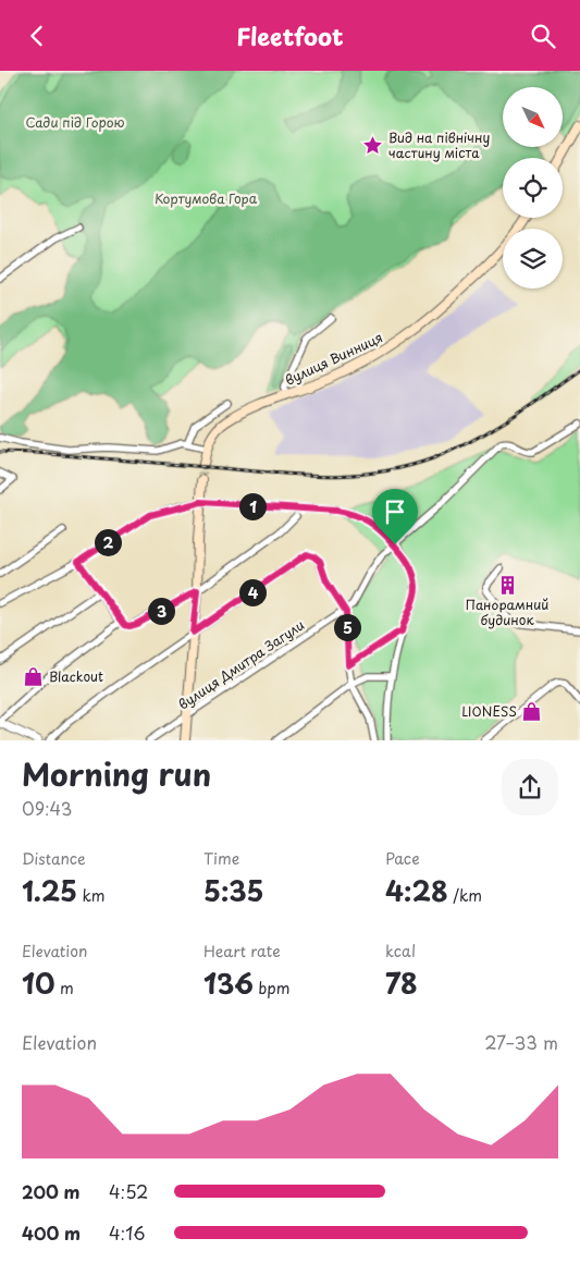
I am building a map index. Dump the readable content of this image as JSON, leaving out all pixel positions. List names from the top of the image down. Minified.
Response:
{"streets":{"main road":["вулиця Винниця"],"street":["вулиця Дмитра Загули"]},"parks":["Сади під Горою","Кортумова Гора"],"places":{"place":["Вид на північну частину міста"],"building":["Панорамний будинок"],"shop":["Blackout","LIONESS"]},"north":"bottom right","page":{"header":"Fleetfoot","pins":["1","2","4","3","5"],"heading":["Morning run","09:43"],"stats":[["Distance","1.25 km"],["Time","5:35"],["Pace","4:28 /km"],["Elevation","10 m"],["Heart rate","136 bpm"],["kcal","78"]],"chart":["Elevation","27–33 m"],"list":[{"name":"200 m","note":"4:52"},{"name":"400 m","note":"4:16"}]}}
